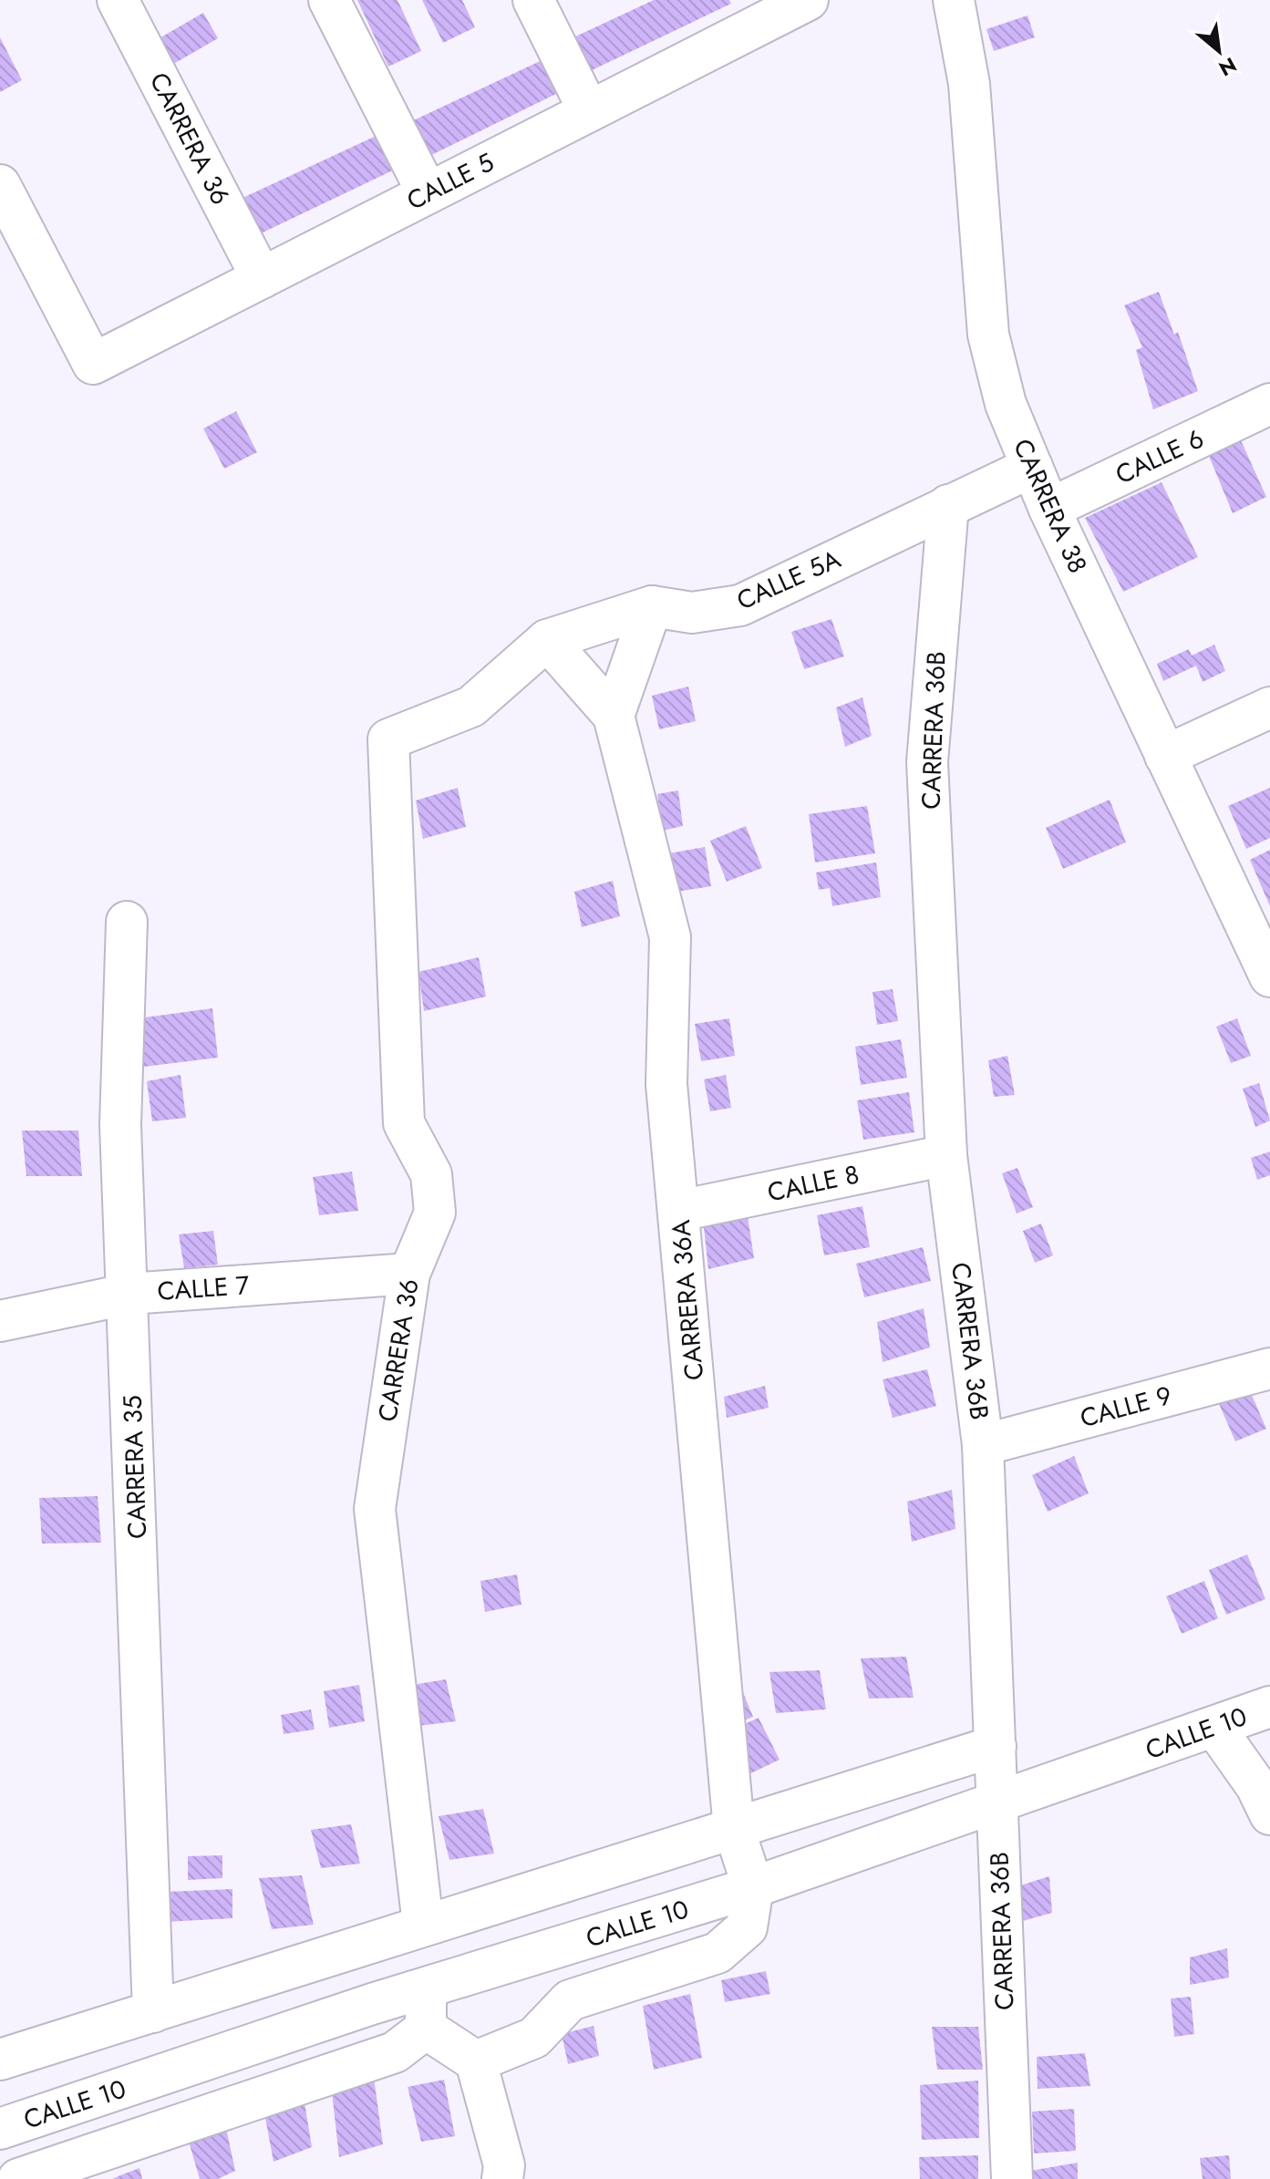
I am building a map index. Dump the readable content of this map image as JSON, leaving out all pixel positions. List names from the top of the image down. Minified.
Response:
{"streets":{"street":["CARRERA 36","CALLE 5","CALLE 6","CARRERA 38","CALLE 5A","CARRERA 36B","CALLE 8","CALLE 7","CARRERA 36A","CALLE 9","CARRERA 35","CALLE 10"]},"crossings":[["CARRERA 36","CALLE 5"],["CARRERA 36","CALLE 5A"],["CARRERA 36","CALLE 7"],["CALLE 6","CARRERA 38"],["CARRERA 38","CALLE 5A"],["CALLE 5A","CARRERA 36B"],["CALLE 5A","CARRERA 36A"],["CARRERA 36B","CALLE 8"],["CARRERA 36B","CALLE 9"],["CARRERA 36B","CALLE 10"],["CALLE 8","CARRERA 36A"],["CALLE 7","CARRERA 35"],["CARRERA 36A","CALLE 10"]],"north":"bottom right"}
